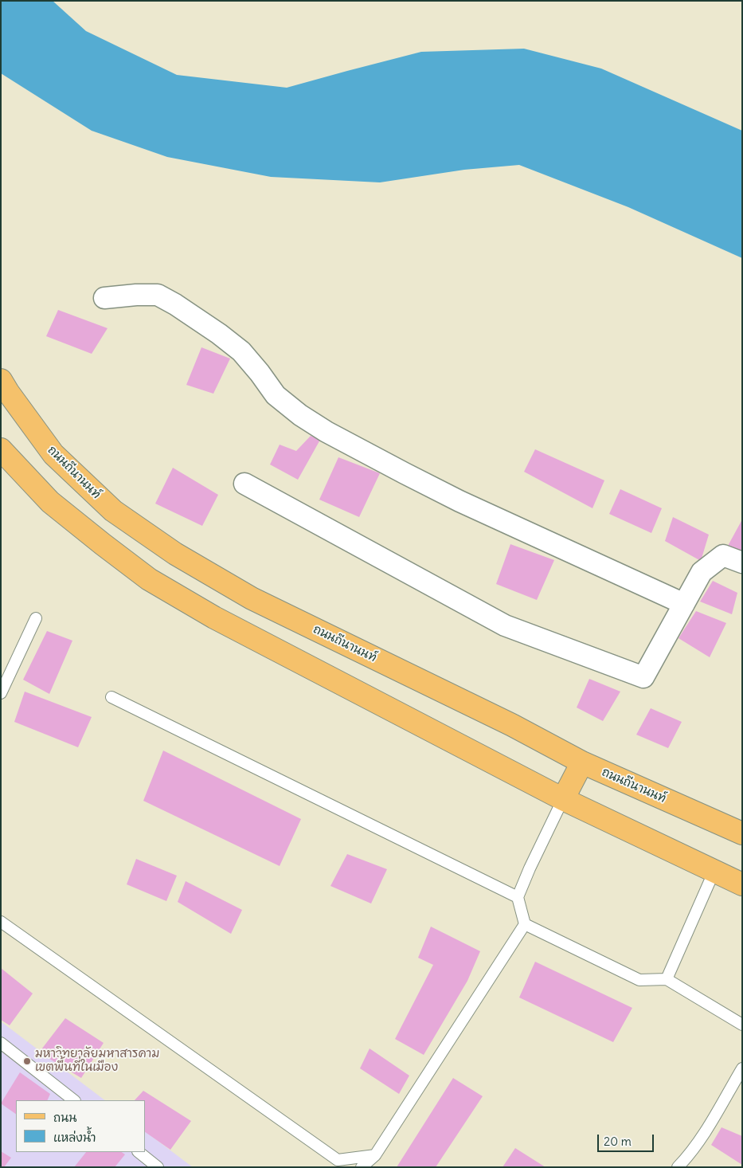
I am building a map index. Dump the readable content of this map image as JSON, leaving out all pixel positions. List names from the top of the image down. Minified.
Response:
{"streets":{"main road":["ถนนถีนานนท์"]},"places":["มหาวิทยาลัยมหาสารคาม เขตพื้นที่ในเมือง"],"legend":["ถนน","แหล่งน้ำ"],"scale_bar":"20 m"}
